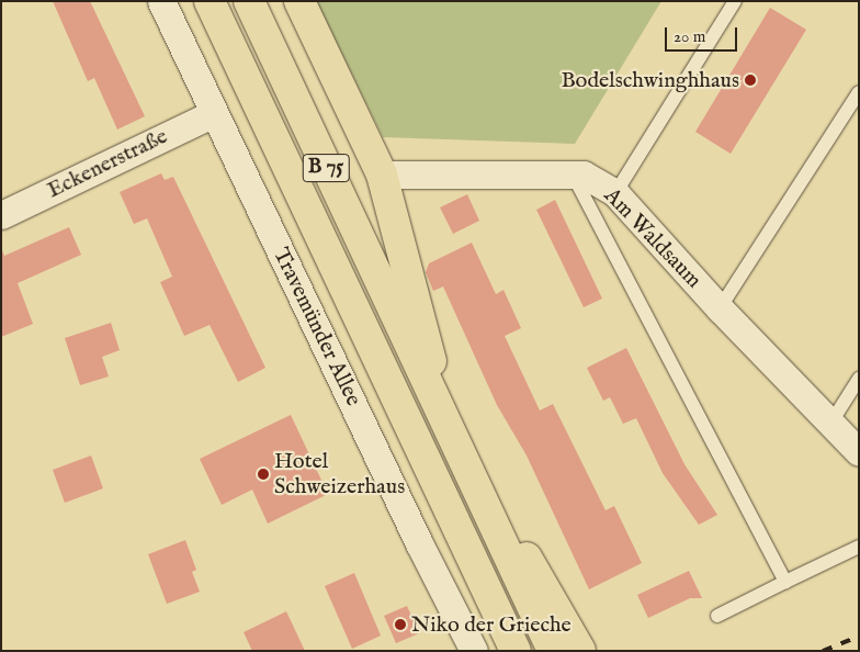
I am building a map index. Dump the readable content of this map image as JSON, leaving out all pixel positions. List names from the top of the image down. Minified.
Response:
{"streets":{"highway":["B 75","Travemünder Allee"],"street":["Eckenerstraße","Am Waldsaum"]},"crossings":[["Eckenerstraße","Travemünder Allee"]],"places":["Bodelschwinghhaus","Hotel Schweizerhaus","Niko der Grieche"],"scale_bar":"20 m"}
